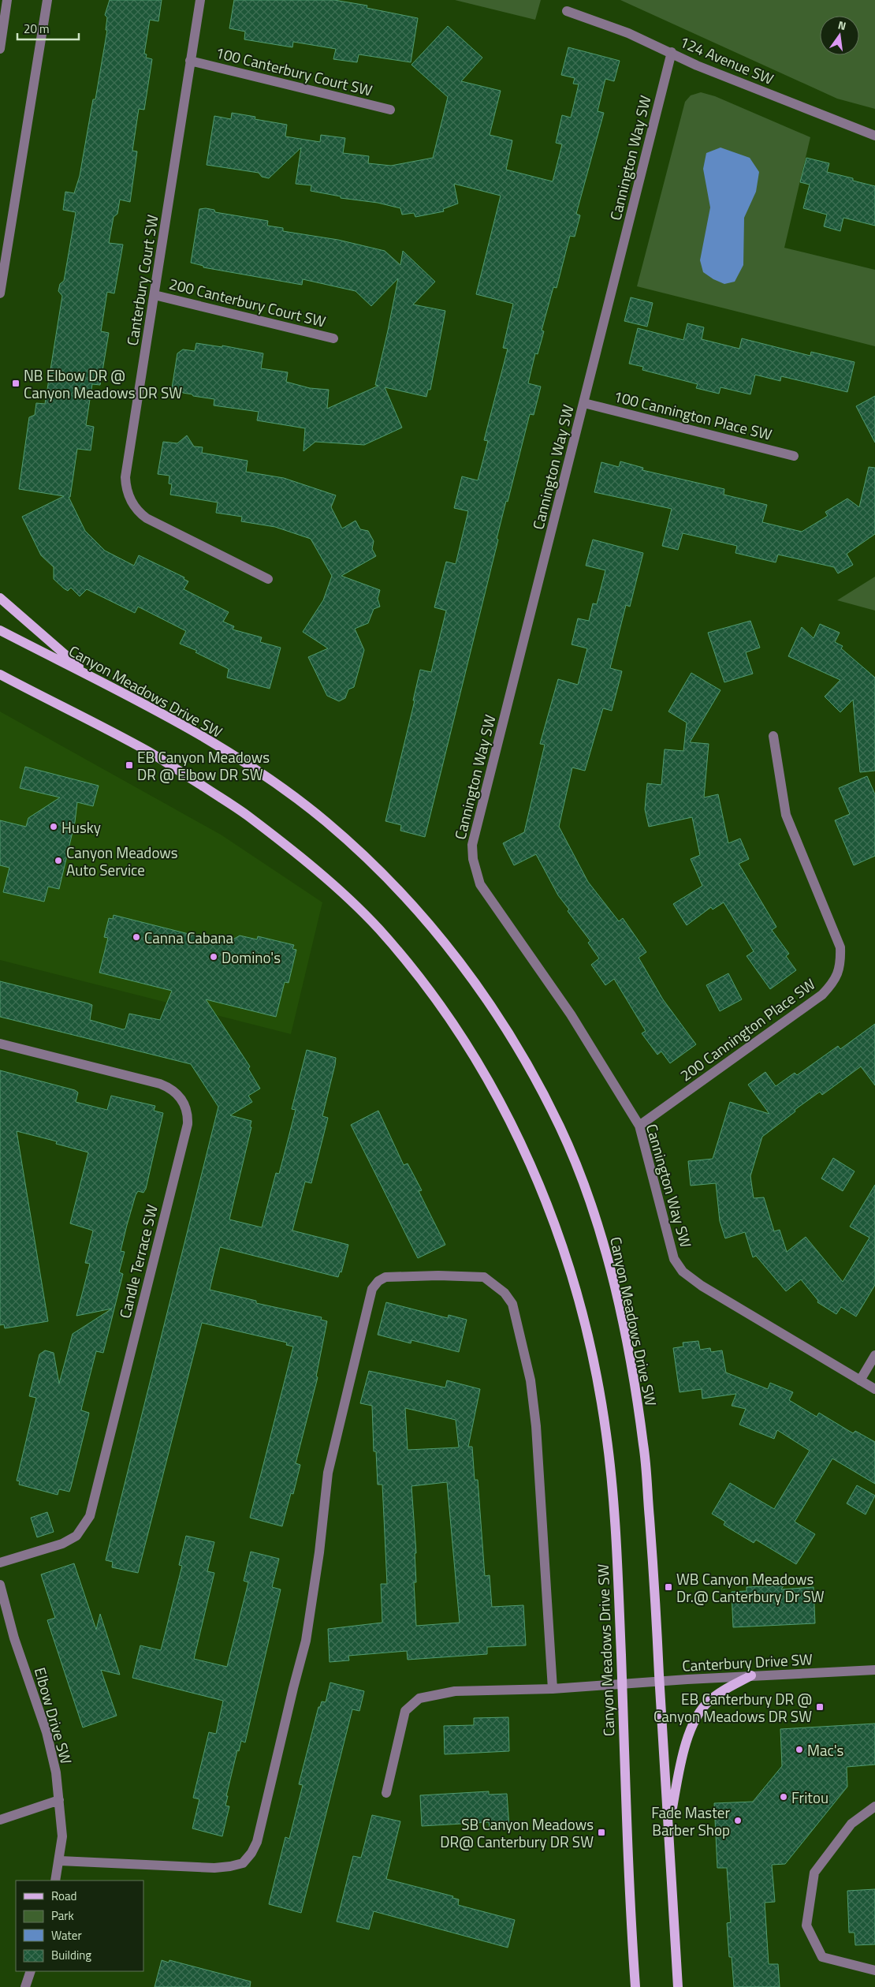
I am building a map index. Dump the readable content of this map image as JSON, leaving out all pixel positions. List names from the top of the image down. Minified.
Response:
{"streets":{"main road":["Canyon Meadows Drive SW"],"street":["124 Avenue SW","100 Canterbury Court SW","Cannington Way SW","Canterbury Court SW","200 Canterbury Court SW","100 Cannington Place SW","200 Cannington Place SW","Candle Terrace SW","Canterbury Drive SW","Elbow Drive SW"]},"crossings":[["124 Avenue SW","Cannington Way SW"],["100 Canterbury Court SW","Canterbury Court SW"],["Cannington Way SW","100 Cannington Place SW"],["Cannington Way SW","200 Cannington Place SW"],["Canterbury Court SW","200 Canterbury Court SW"],["Canyon Meadows Drive SW","Canterbury Drive SW"]],"places":{"transit":["NB Elbow DR @ Canyon Meadows DR SW","EB Canyon Meadows DR @ Elbow DR SW","WB Canyon Meadows Dr.@ Canterbury Dr SW","EB Canterbury DR @ Canyon Meadows DR SW","SB Canyon Meadows DR@ Canterbury DR SW"],"other":["Husky","Canyon Meadows Auto Service","Canna Cabana","Domino's","Mac's","Fritou","Fade Master Barber Shop"]},"legend":["Road","Park","Water","Building"],"scale_bar":"20 m","north":"top"}
